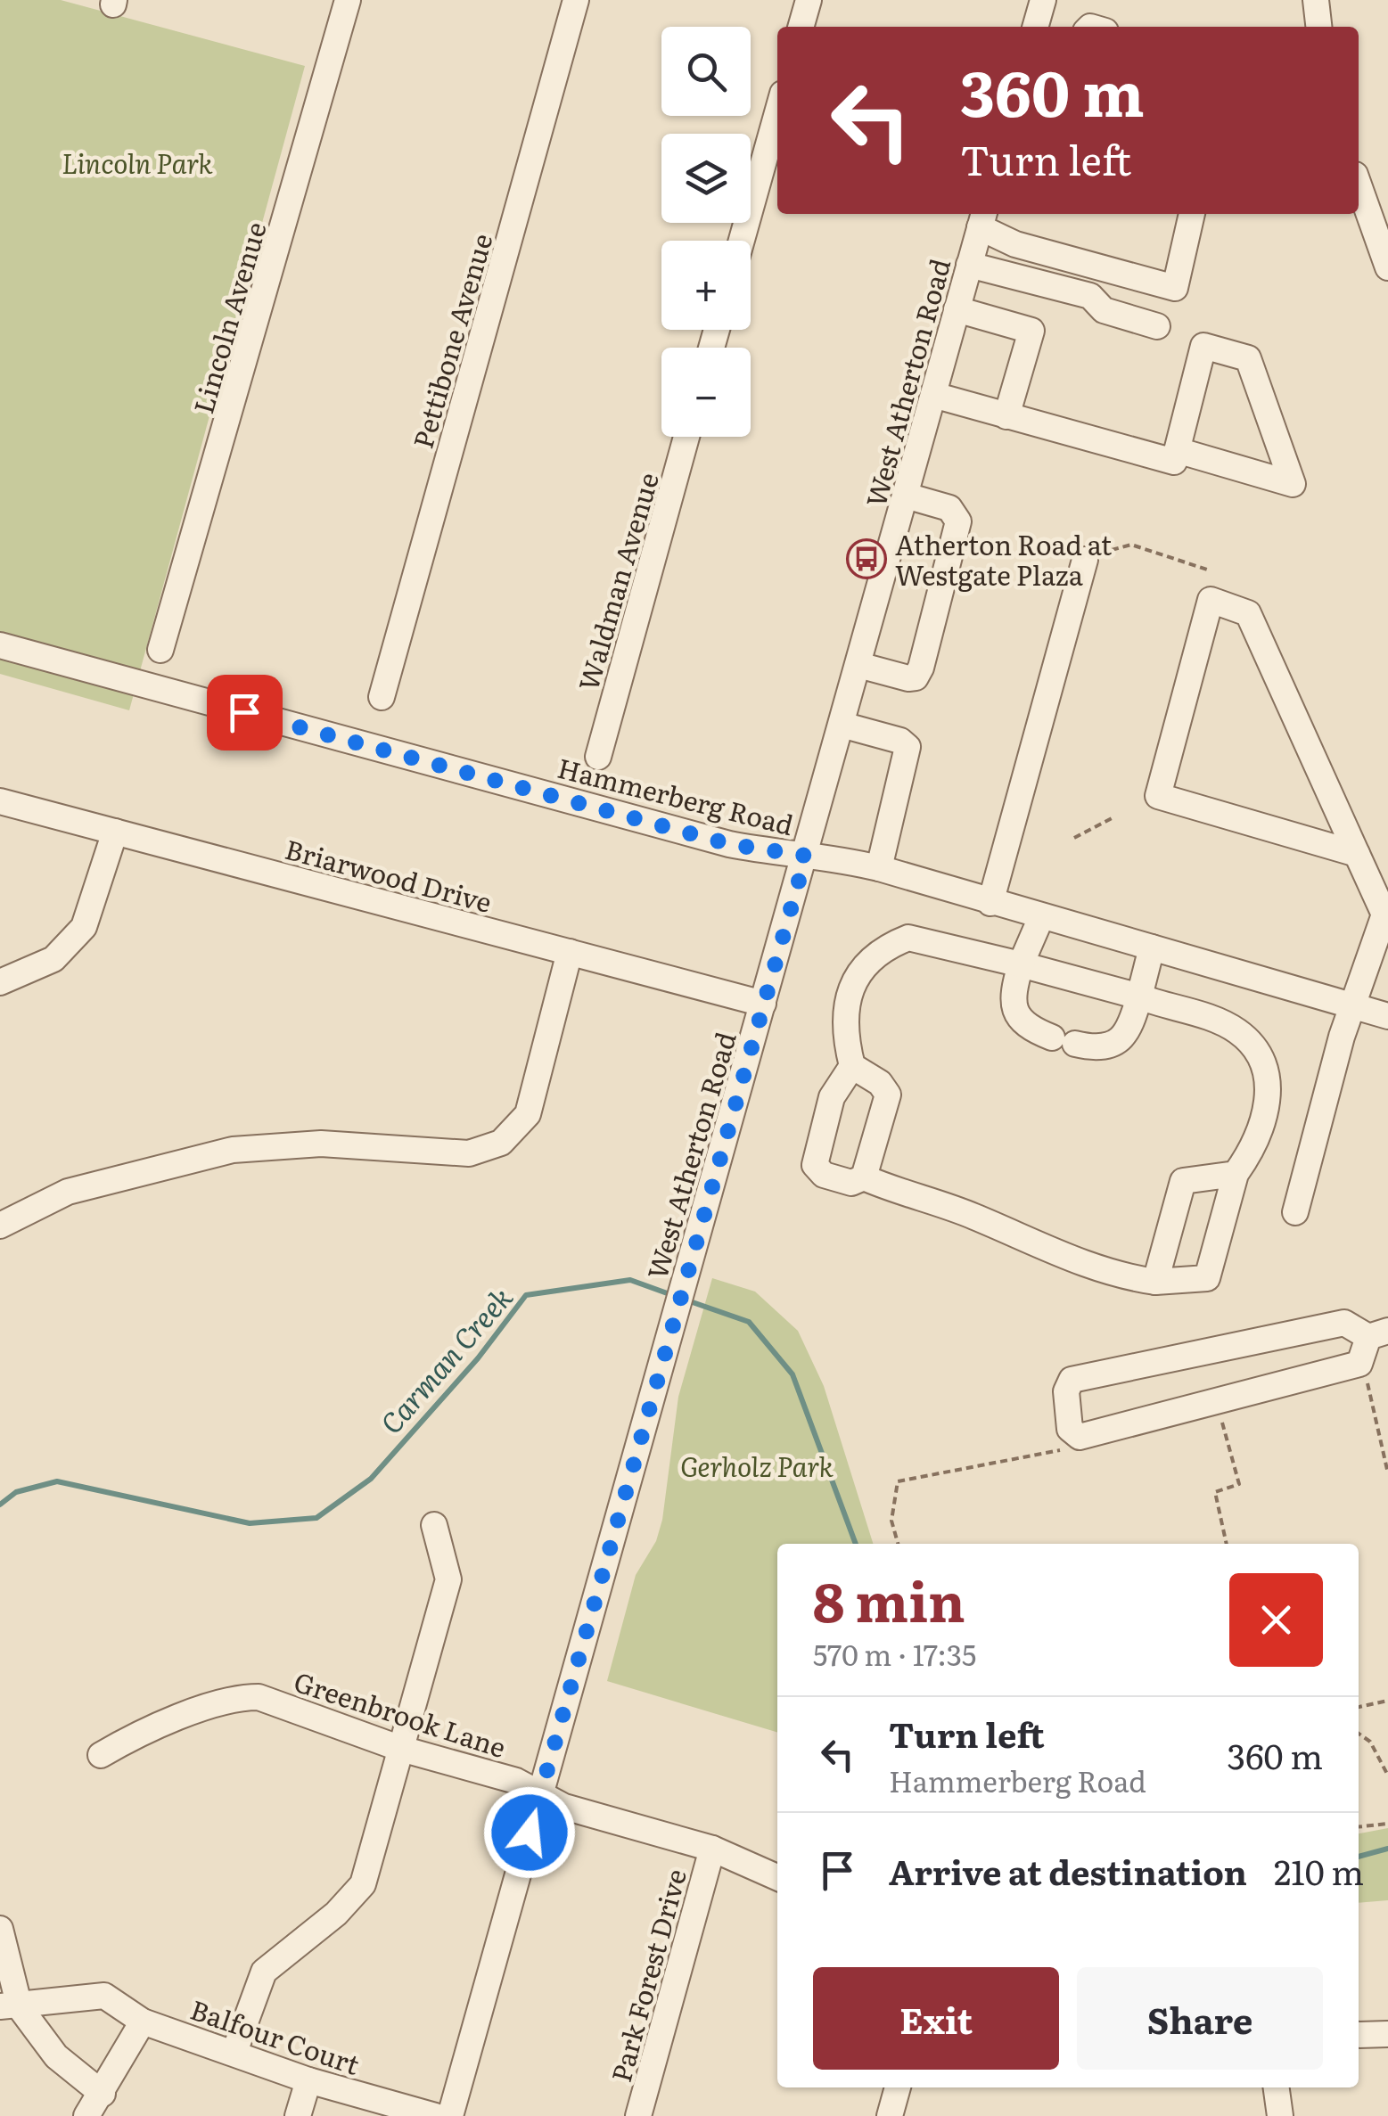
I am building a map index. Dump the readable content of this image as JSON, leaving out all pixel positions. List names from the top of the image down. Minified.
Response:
{"streets":{"street":["Lincoln Avenue","Pettibone Avenue","West Atherton Road","Waldman Avenue","Hammerberg Road","Briarwood Drive","Greenbrook Lane","Park Forest Drive","Balfour Court"]},"crossings":[["West Atherton Road","Hammerberg Road"],["West Atherton Road","Briarwood Drive"],["West Atherton Road","Greenbrook Lane"],["Greenbrook Lane","Park Forest Drive"]],"water":["Carman Creek"],"parks":["Lincoln Park","Gerholz Park"],"places":{"bus stop":["Atherton Road at Westgate Plaza"]},"page":{"map_buttons":["+","−"],"turn":["360 m","Turn left"],"heading":["8 min","570 m · 17:35"],"list":[{"name":"Turn left","note":"Hammerberg Road","value":"360 m"},{"name":"Arrive at destination","value":"210 m"}],"buttons":["Exit","Share"]}}
